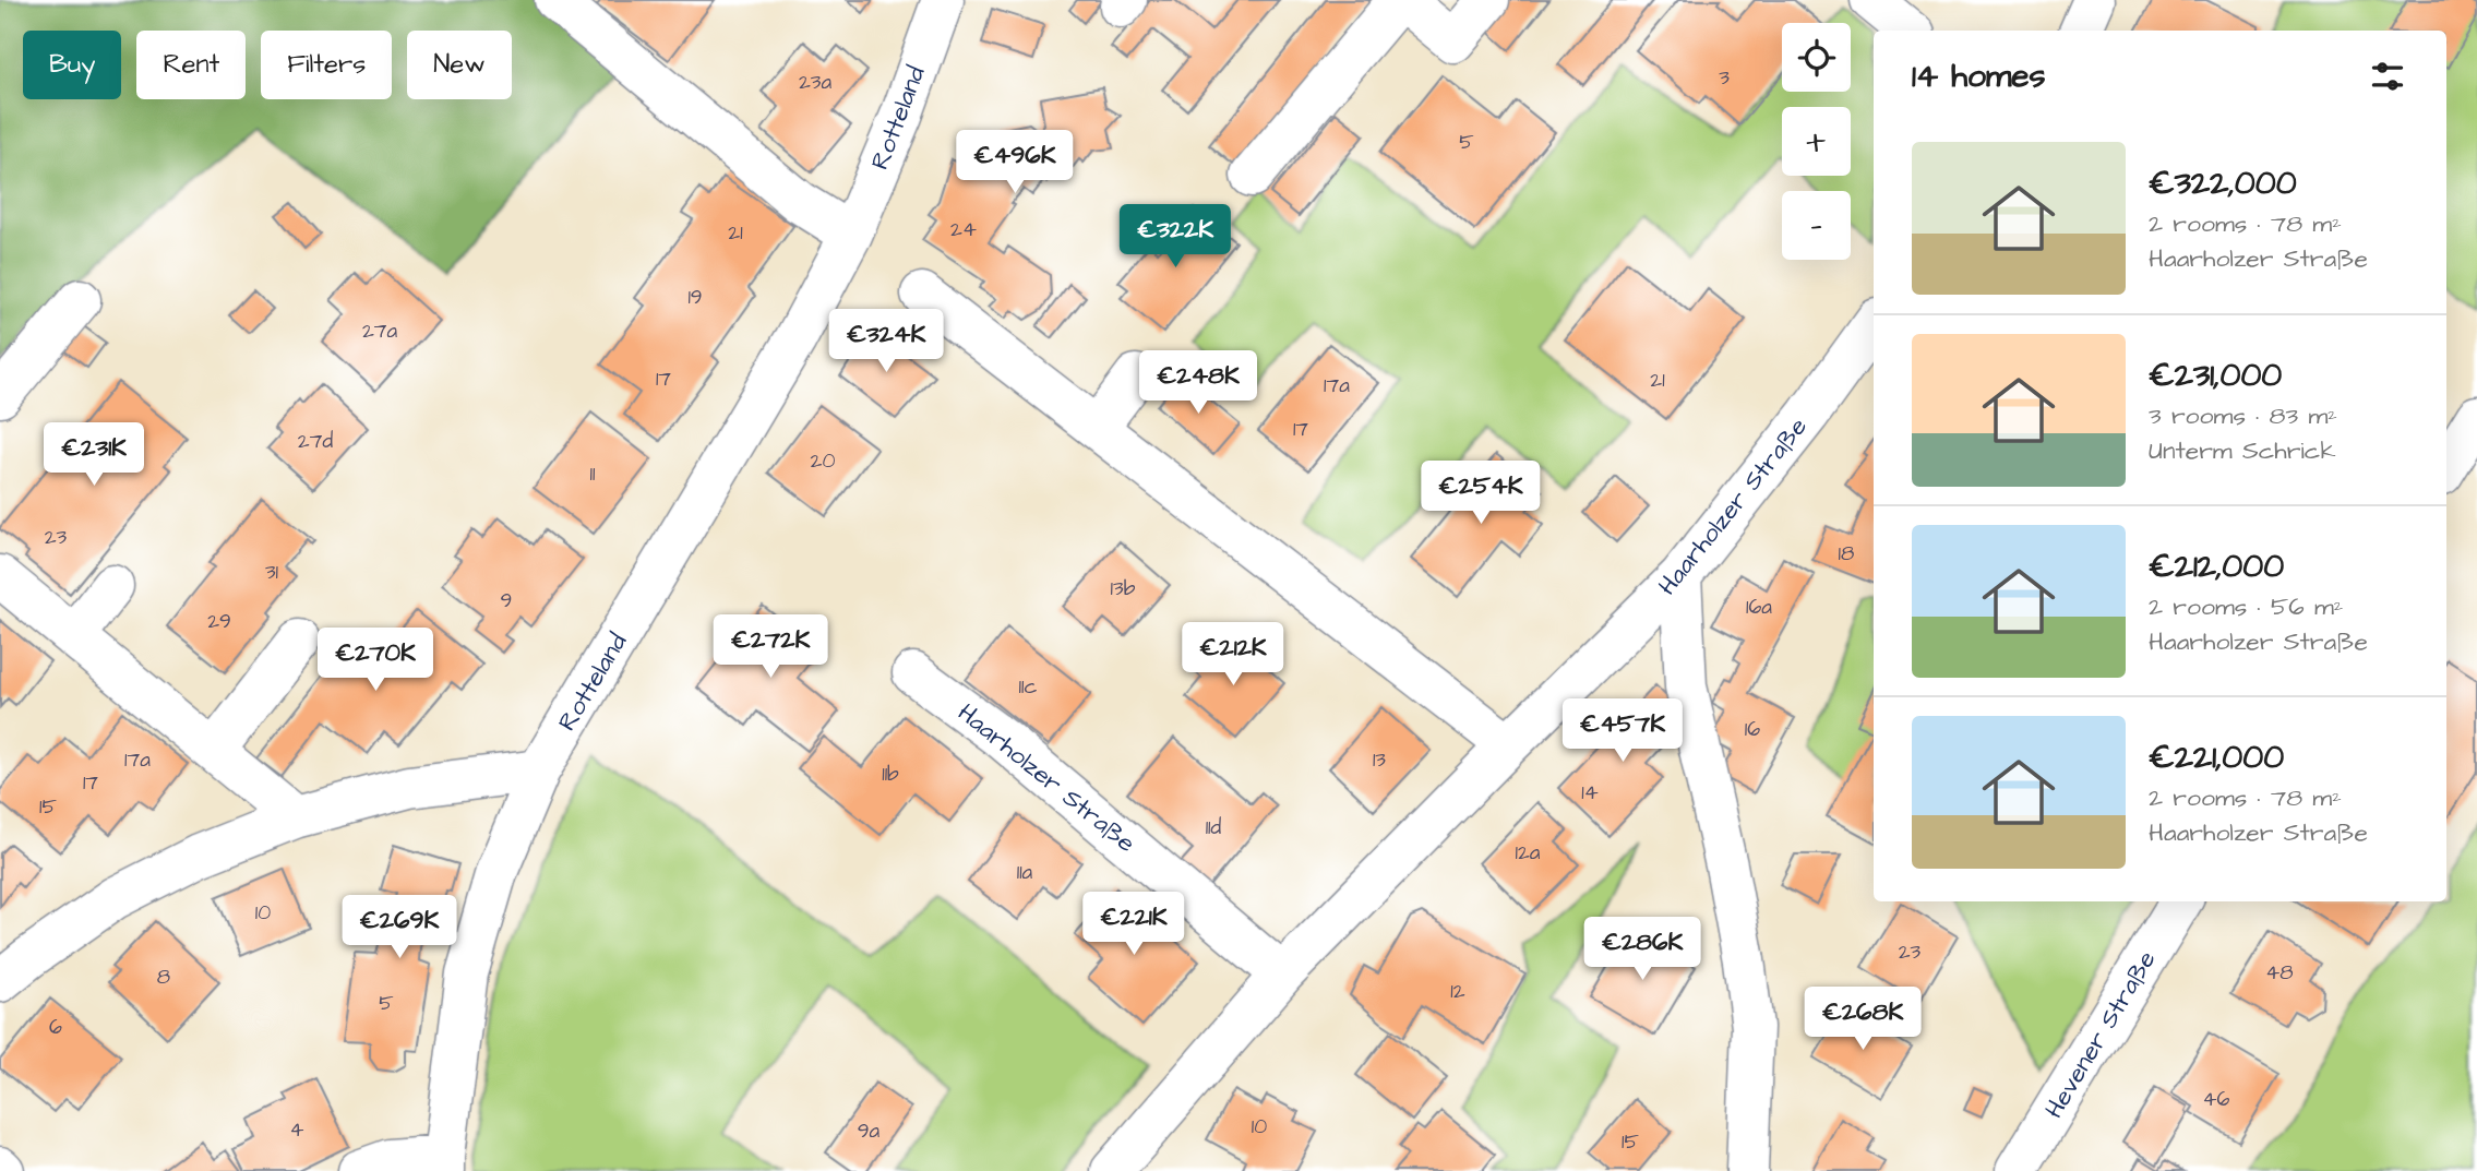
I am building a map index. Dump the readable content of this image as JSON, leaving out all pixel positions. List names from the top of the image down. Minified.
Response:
{"streets":{"street":["Rotteland","Haarholzer Straße","Hevener Straße"]},"house_numbers":["3","23a","5","24","21","19","27a","17","21","17a","17","27d","20","11","23","18","31","13b","9","16a","29","11c","16","17a","13","11b","17","14","15","11d","12a","11a","10","23","48","8","12","5","6","46","10","4","9a","15"],"page":{"map_buttons":["+","−"],"chip":["Buy","Rent","Filters","New"],"heading":"14 homes","list":[{"name":"€322,000","note":"2 rooms · 78 m² · Haarholzer Straße"},{"name":"€231,000","note":"3 rooms · 83 m² · Unterm Schrick"},{"name":"€212,000","note":"2 rooms · 56 m² · Haarholzer Straße"},{"name":"€221,000","note":"2 rooms · 78 m² · Haarholzer Straße"}],"price":["€496K","€322K","€324K","€248K","€231K","€254K","€272K","€212K","€270K","€457K","€221K","€269K","€286K","€268K"]}}
